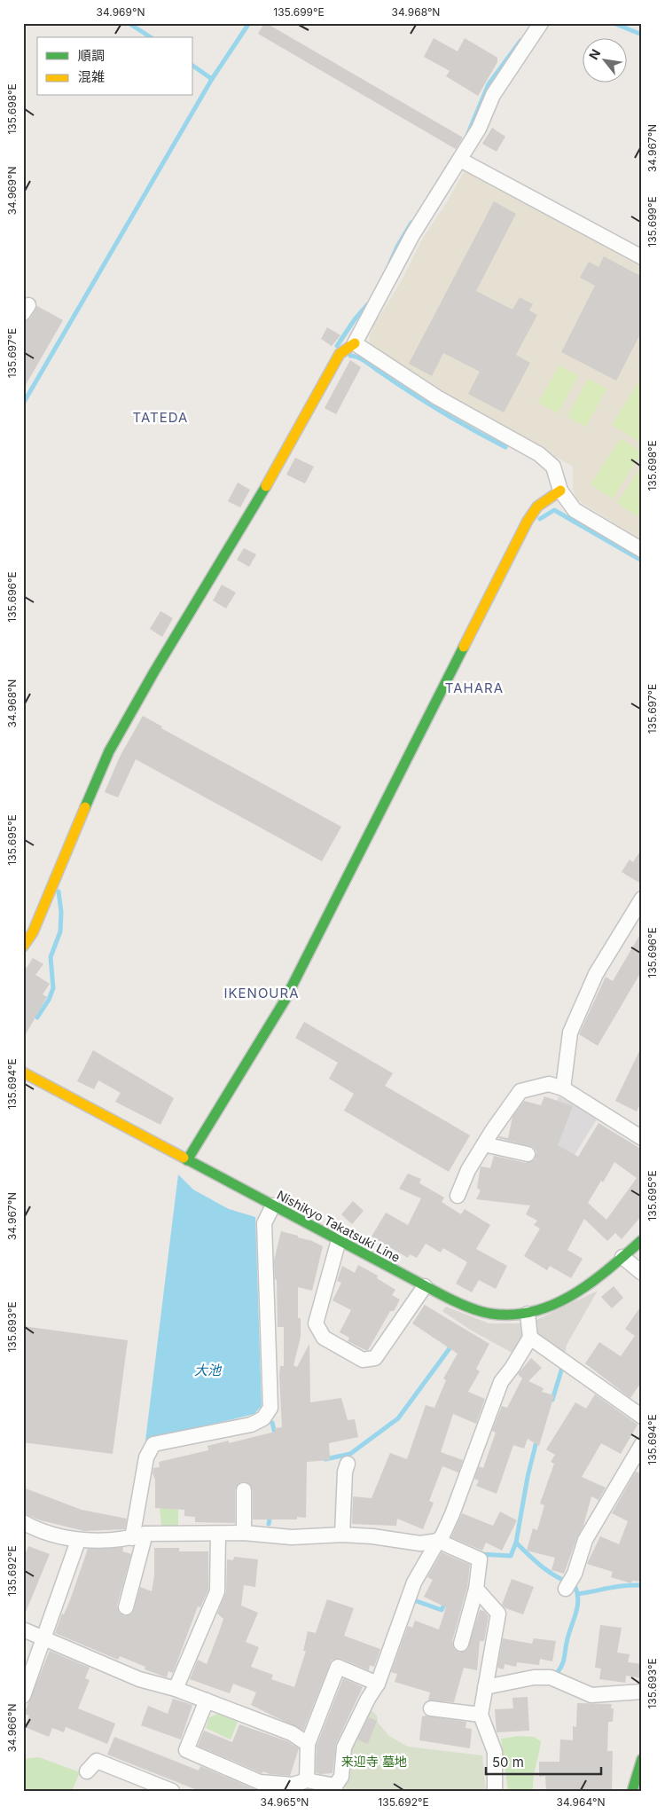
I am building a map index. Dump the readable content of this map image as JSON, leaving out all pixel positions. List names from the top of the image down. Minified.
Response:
{"streets":{"street":["Nishikyo Takatsuki Line"]},"districts":["TATEDA","TAHARA","IKENOURA"],"water":["大池"],"parks":["来迎寺 墓地"],"legend":["順調","混雑"],"scale_bar":"50 m","north":"top left","coordinates":["34.969°N","135.699°E","34.968°N","135.698°E","34.967°N","135.697°E","135.696°E","135.695°E","135.694°E","135.693°E","135.692°E","34.966°N","34.965°N","34.964°N"]}
